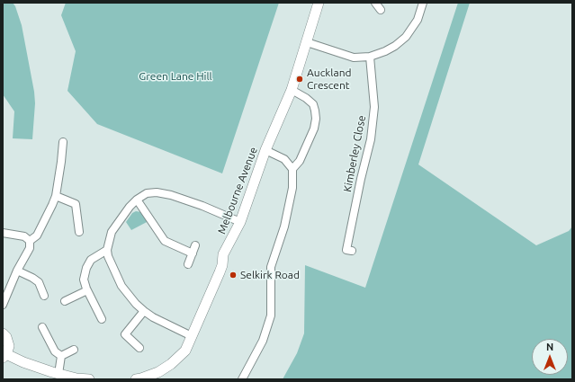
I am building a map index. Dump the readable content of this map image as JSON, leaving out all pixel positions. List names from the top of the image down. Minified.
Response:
{"streets":{"street":["Kimberley Close","Melbourne Avenue"]},"parks":["Green Lane Hill"],"places":["Auckland Crescent","Selkirk Road"],"north":"top"}
